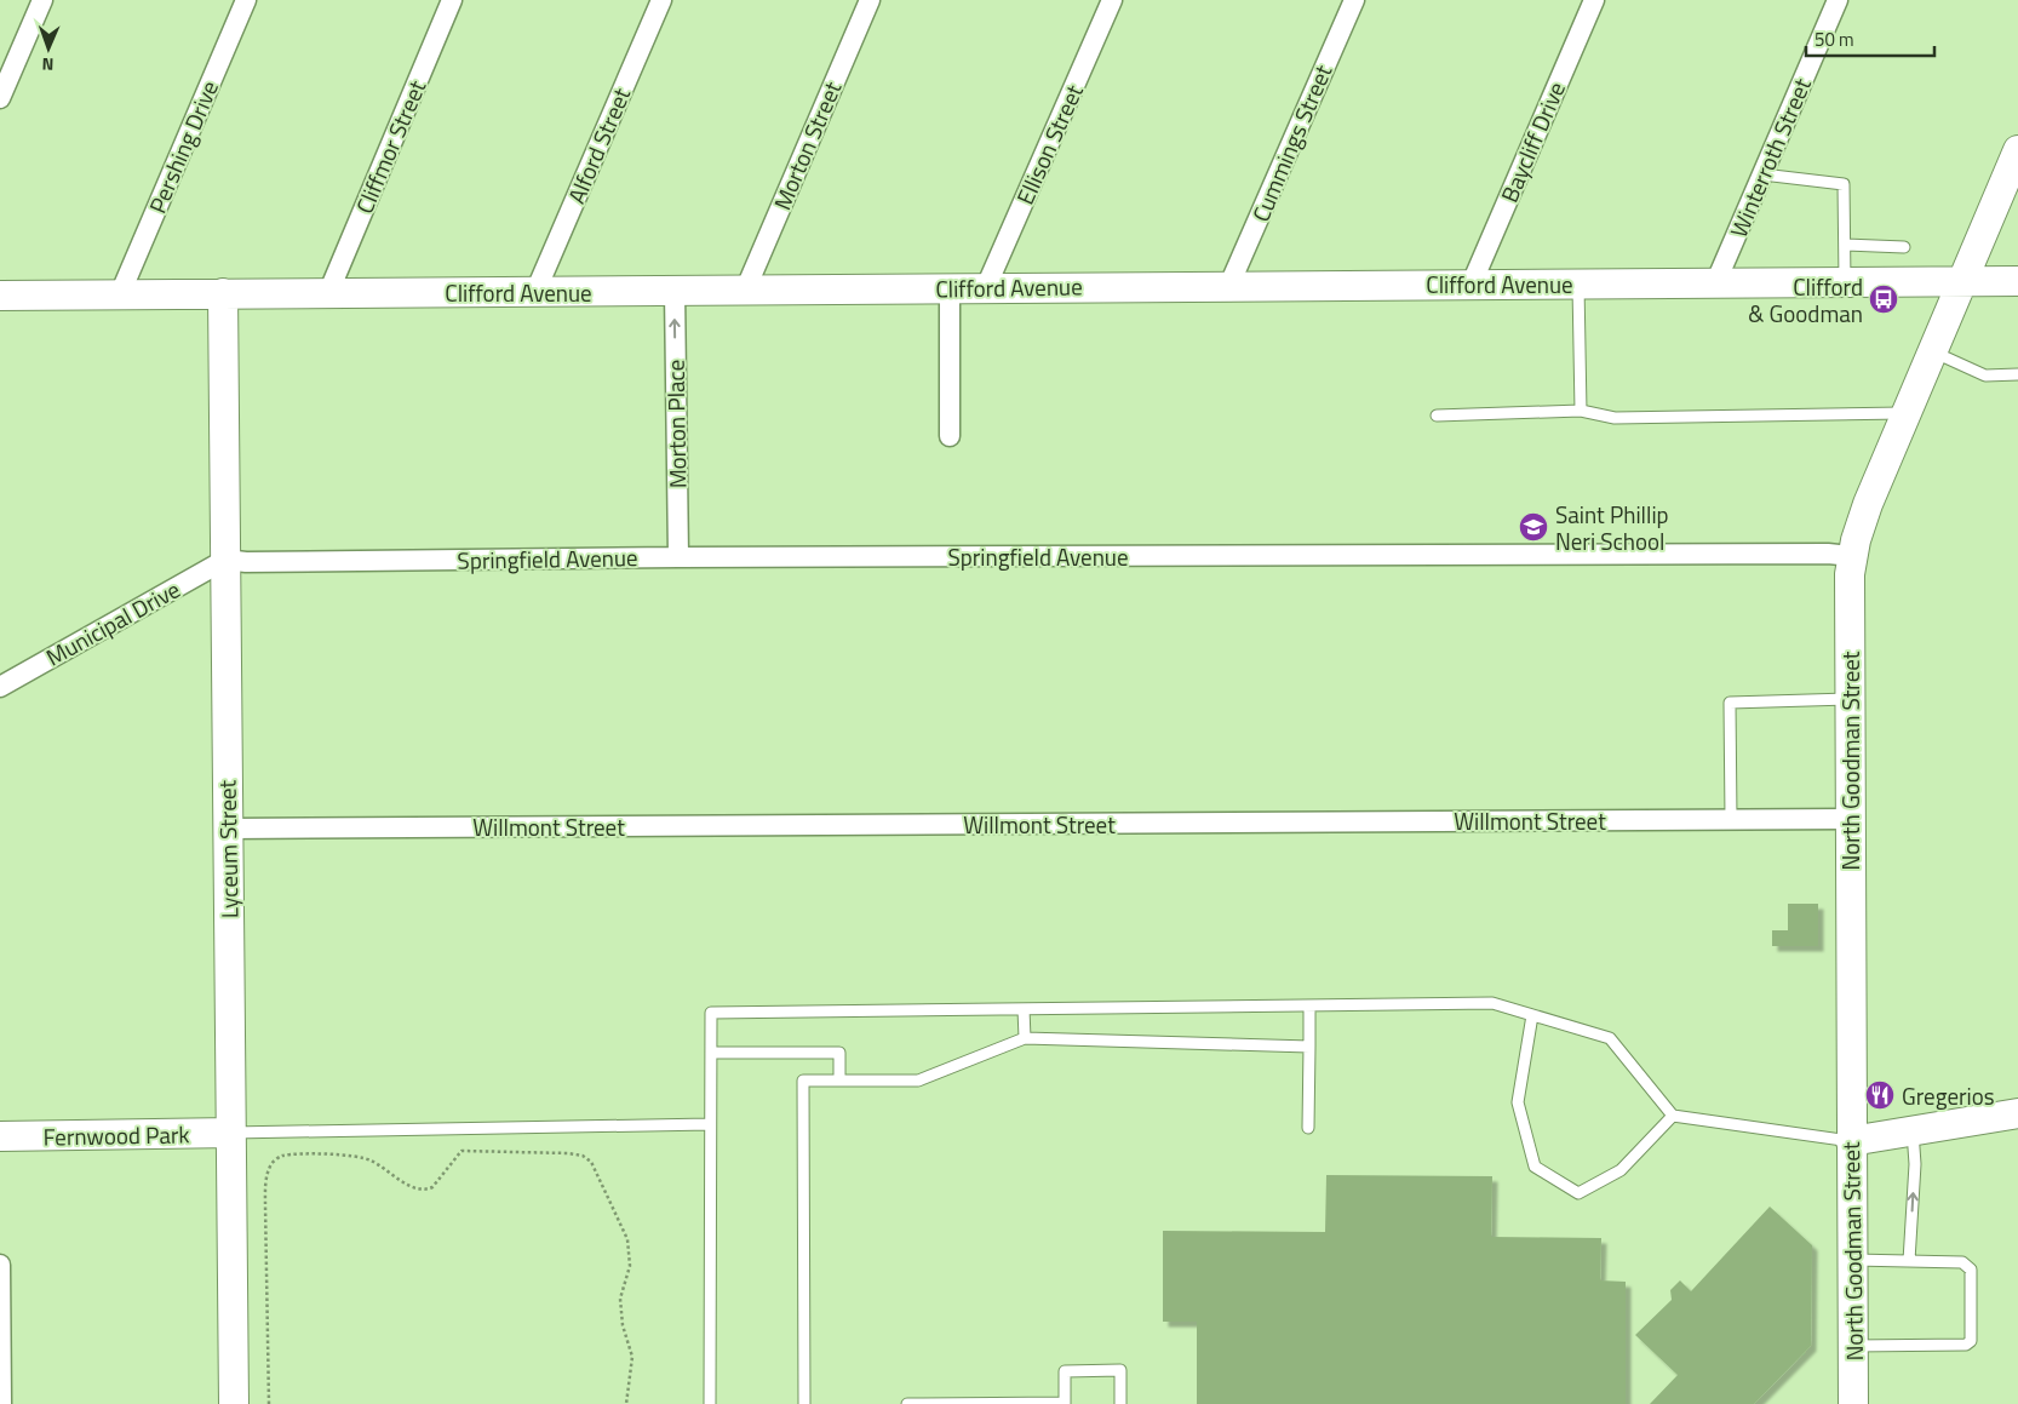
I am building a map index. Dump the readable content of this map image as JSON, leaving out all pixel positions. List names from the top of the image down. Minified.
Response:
{"streets":{"main road":["Clifford Avenue","North Goodman Street","Lyceum Street","Fernwood Park"],"street":["Baycliff Drive","Cummings Street","Ellison Street","Alford Street","Morton Street","Pershing Drive","Cliffmor Street","Winterroth Street","Morton Place","Springfield Avenue","Municipal Drive","Willmont Street"]},"crossings":[["Baycliff Drive","Clifford Avenue"],["Cummings Street","Clifford Avenue"],["Ellison Street","Clifford Avenue"],["Alford Street","Clifford Avenue"],["Morton Street","Clifford Avenue"],["Pershing Drive","Clifford Avenue"],["Cliffmor Street","Clifford Avenue"],["Winterroth Street","Clifford Avenue"],["Clifford Avenue","Morton Place"],["Clifford Avenue","North Goodman Street"],["Clifford Avenue","Lyceum Street"],["Morton Place","Springfield Avenue"],["Springfield Avenue","Municipal Drive"],["Springfield Avenue","North Goodman Street"],["Springfield Avenue","Lyceum Street"],["Municipal Drive","Lyceum Street"],["North Goodman Street","Willmont Street"],["Willmont Street","Lyceum Street"],["Lyceum Street","Fernwood Park"]],"one_way":["Morton Place"],"places":{"bus stop":["Clifford & Goodman"],"school or university":["Saint Phillip Neri School"],"restaurant":["Gregerios"]},"scale_bar":"50 m","north":"bottom"}
